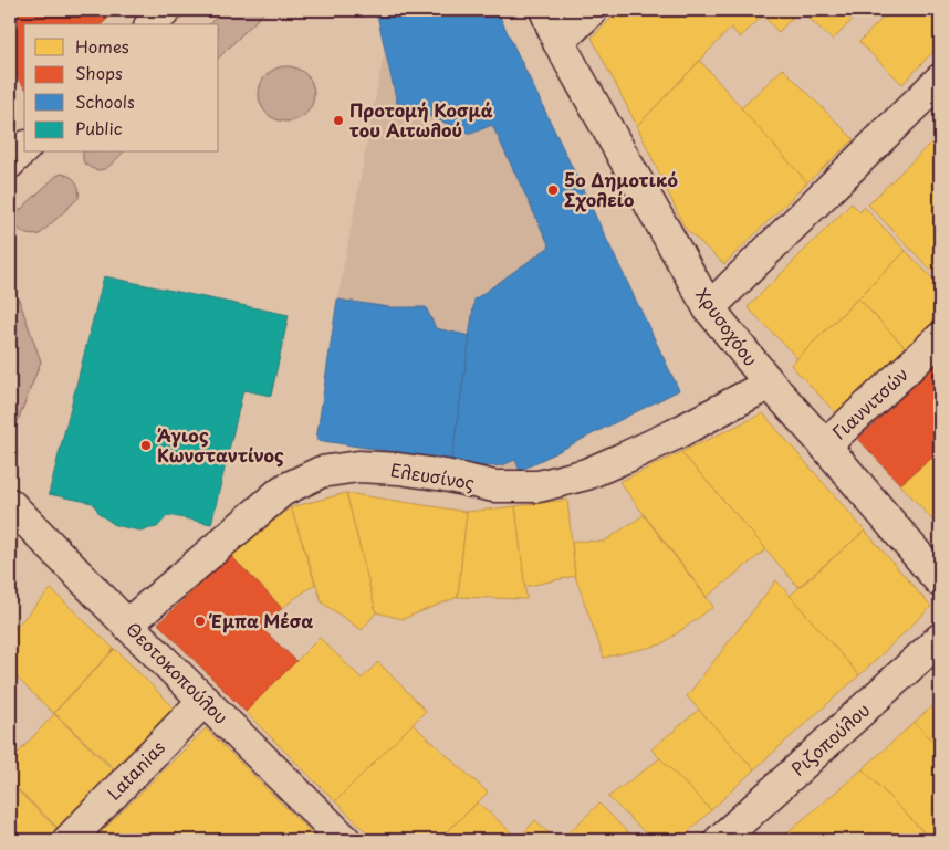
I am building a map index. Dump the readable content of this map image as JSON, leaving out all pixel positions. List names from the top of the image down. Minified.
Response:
{"streets":{"street":["Χρυσοχόου","Γιαννιτσών","Ελευσίνος","Θεοτοκοπούλου","Ριζοπούλου","Latanias"]},"crossings":[["Χρυσοχόου","Γιαννιτσών"],["Χρυσοχόου","Ελευσίνος"],["Ελευσίνος","Θεοτοκοπούλου"],["Θεοτοκοπούλου","Latanias"]],"places":["Προτομή Κοσμά του Αιτωλού","5ο Δημοτικό Σχολείο","Άγιος Κωνσταντίνος","Έμπα Μέσα"],"legend":["Homes","Shops","Schools","Public"]}
